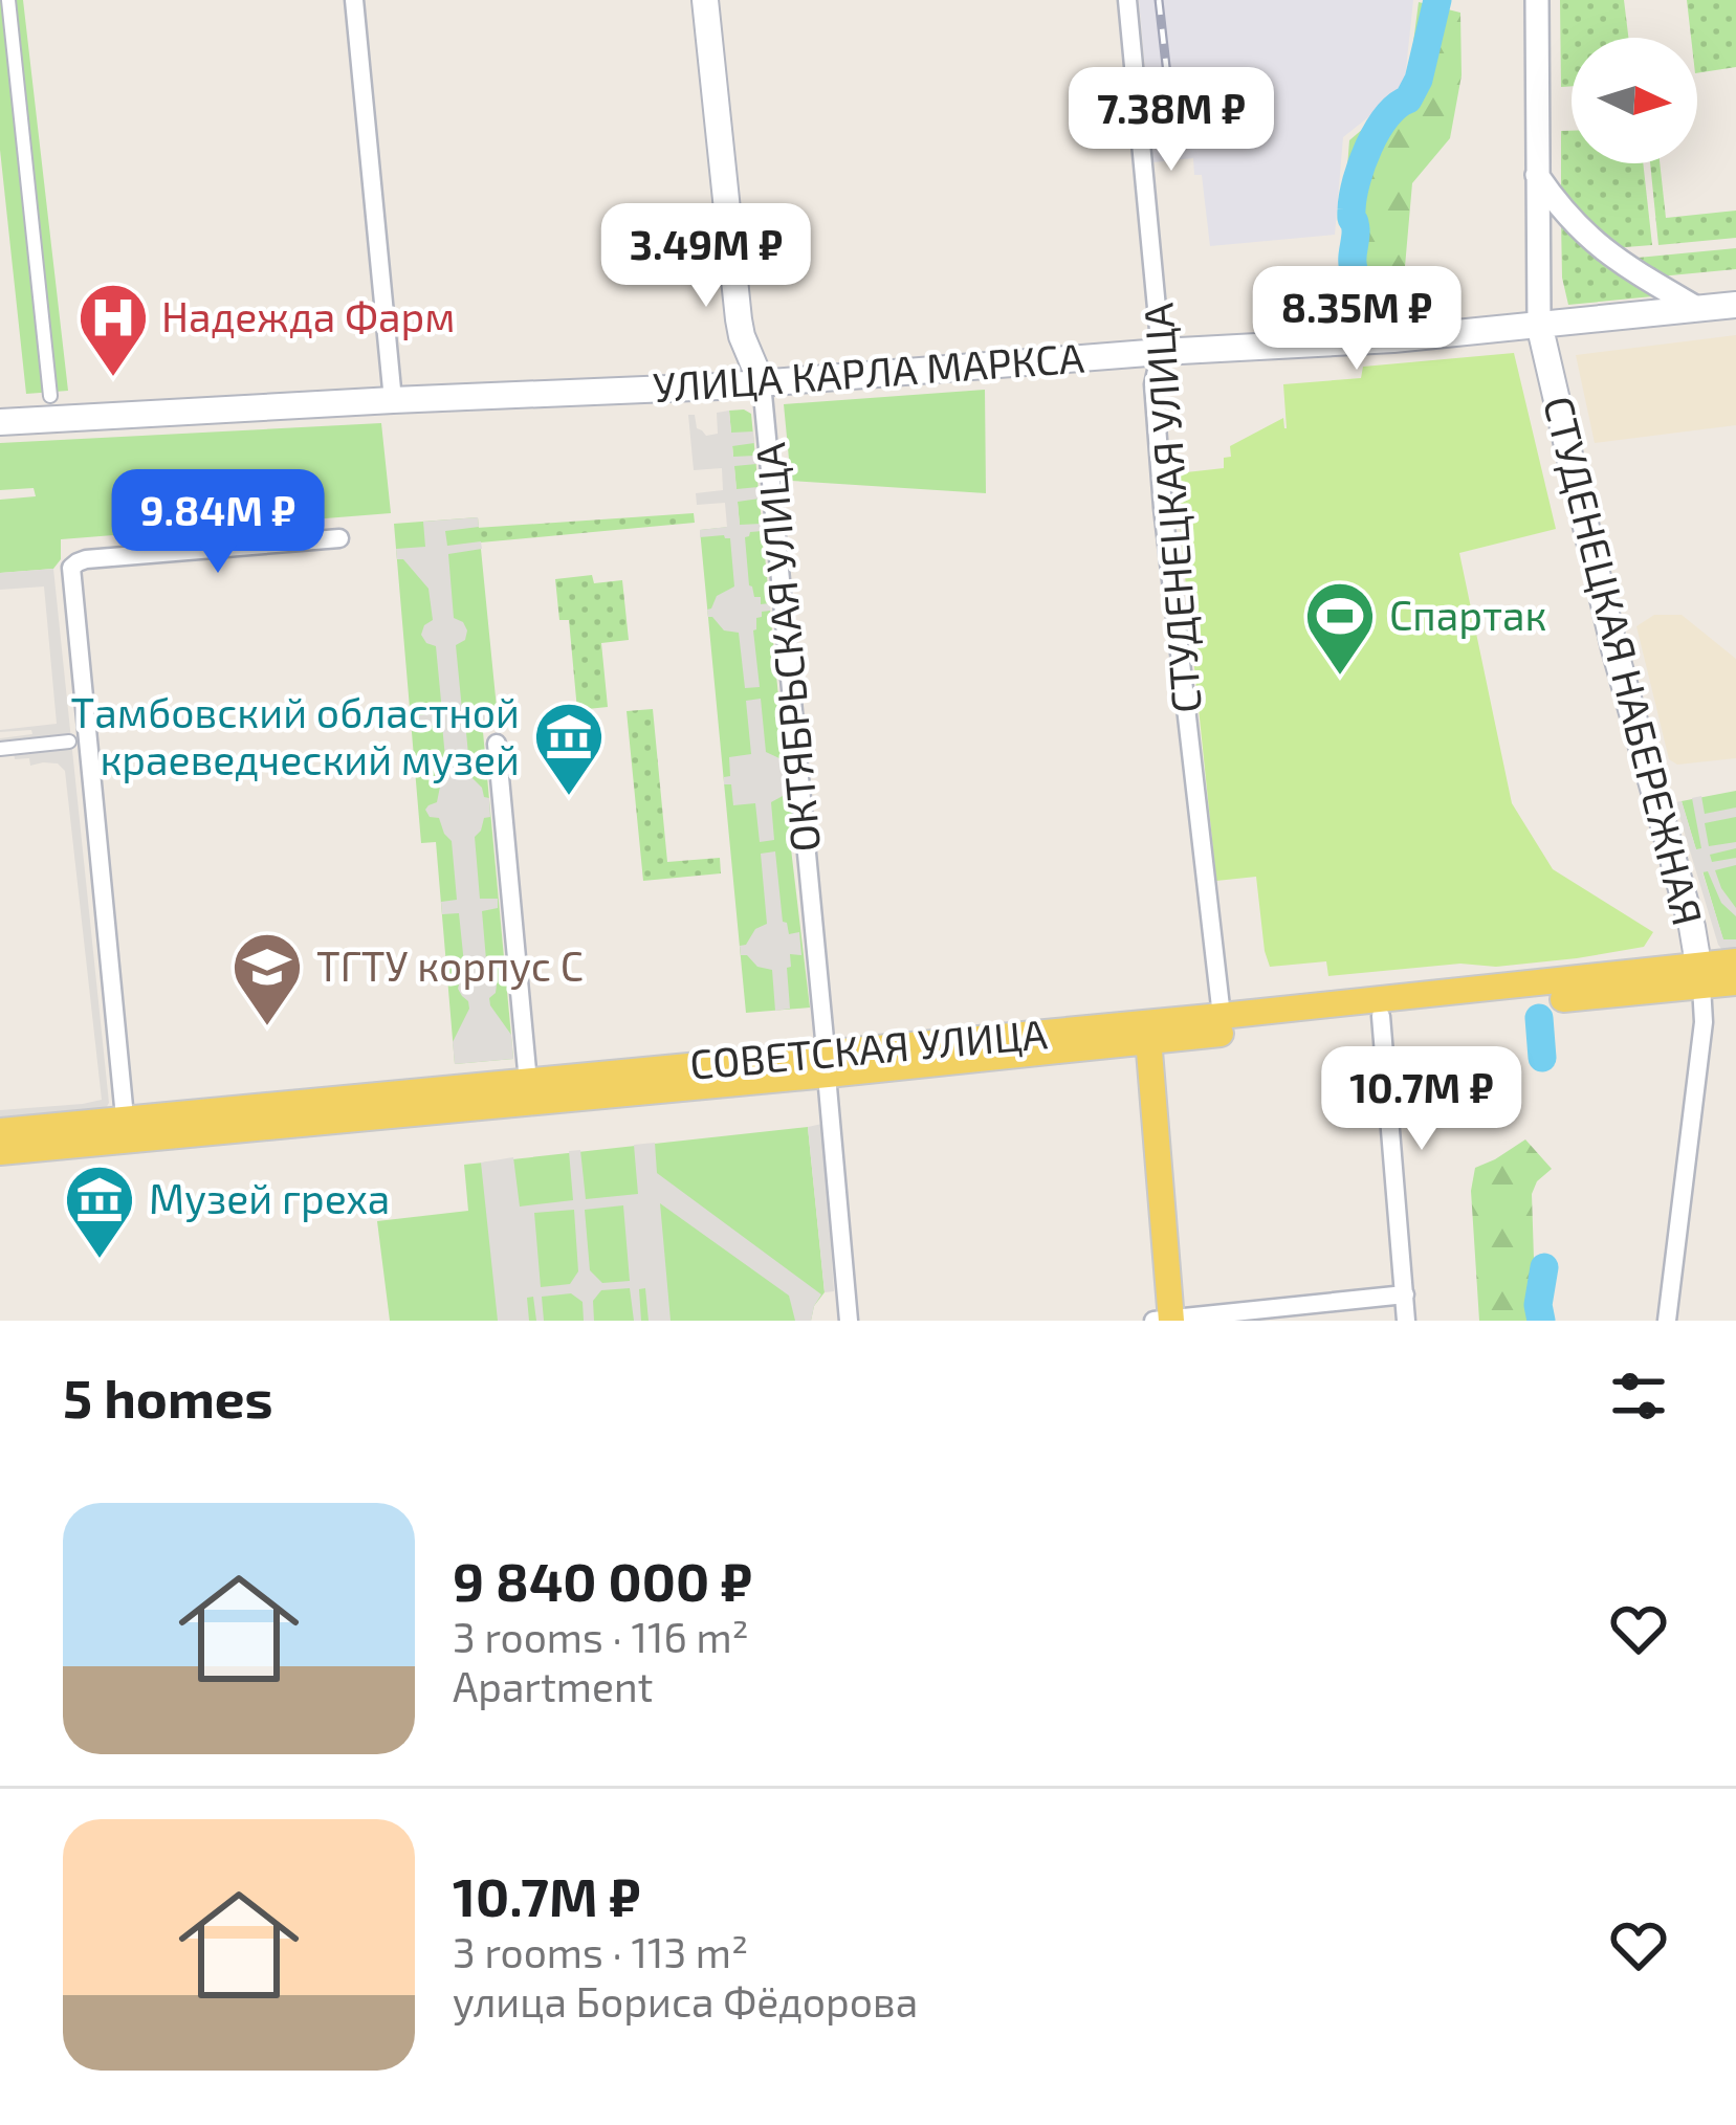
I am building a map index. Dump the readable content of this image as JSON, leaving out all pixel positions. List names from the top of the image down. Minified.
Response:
{"streets":{"main road":["УЛИЦА КАРЛА МАРКСА","ОКТЯБРЬСКАЯ УЛИЦА","СТУДЕНЕЦКАЯ НАБЕРЕЖНАЯ","СОВЕТСКАЯ УЛИЦА"],"street":["СТУДЕНЕЦКАЯ УЛИЦА"]},"crossings":[["УЛИЦА КАРЛА МАРКСА","СТУДЕНЕЦКАЯ УЛИЦА"],["УЛИЦА КАРЛА МАРКСА","ОКТЯБРЬСКАЯ УЛИЦА"],["УЛИЦА КАРЛА МАРКСА","СТУДЕНЕЦКАЯ НАБЕРЕЖНАЯ"],["СТУДЕНЕЦКАЯ УЛИЦА","СОВЕТСКАЯ УЛИЦА"],["ОКТЯБРЬСКАЯ УЛИЦА","СОВЕТСКАЯ УЛИЦА"],["СТУДЕНЕЦКАЯ НАБЕРЕЖНАЯ","СОВЕТСКАЯ УЛИЦА"]],"places":{"hospital":["Надежда Фарм"],"sports":["Спартак"],"museum":["Тамбовский областной краеведческий музей","Музей греха"],"school or university":["ТГТУ корпус С"]},"north":"right","page":{"price":["7.38M ₽","3.49M ₽","8.35M ₽","9.84M ₽","10.7M ₽"],"heading":"5 homes","list":[{"name":"9 840 000 ₽","note":"3 rooms · 116 m² · Apartment"},{"name":"10.7M ₽","note":"3 rooms · 113 m² · улица Бориса Фёдорова"}]}}
